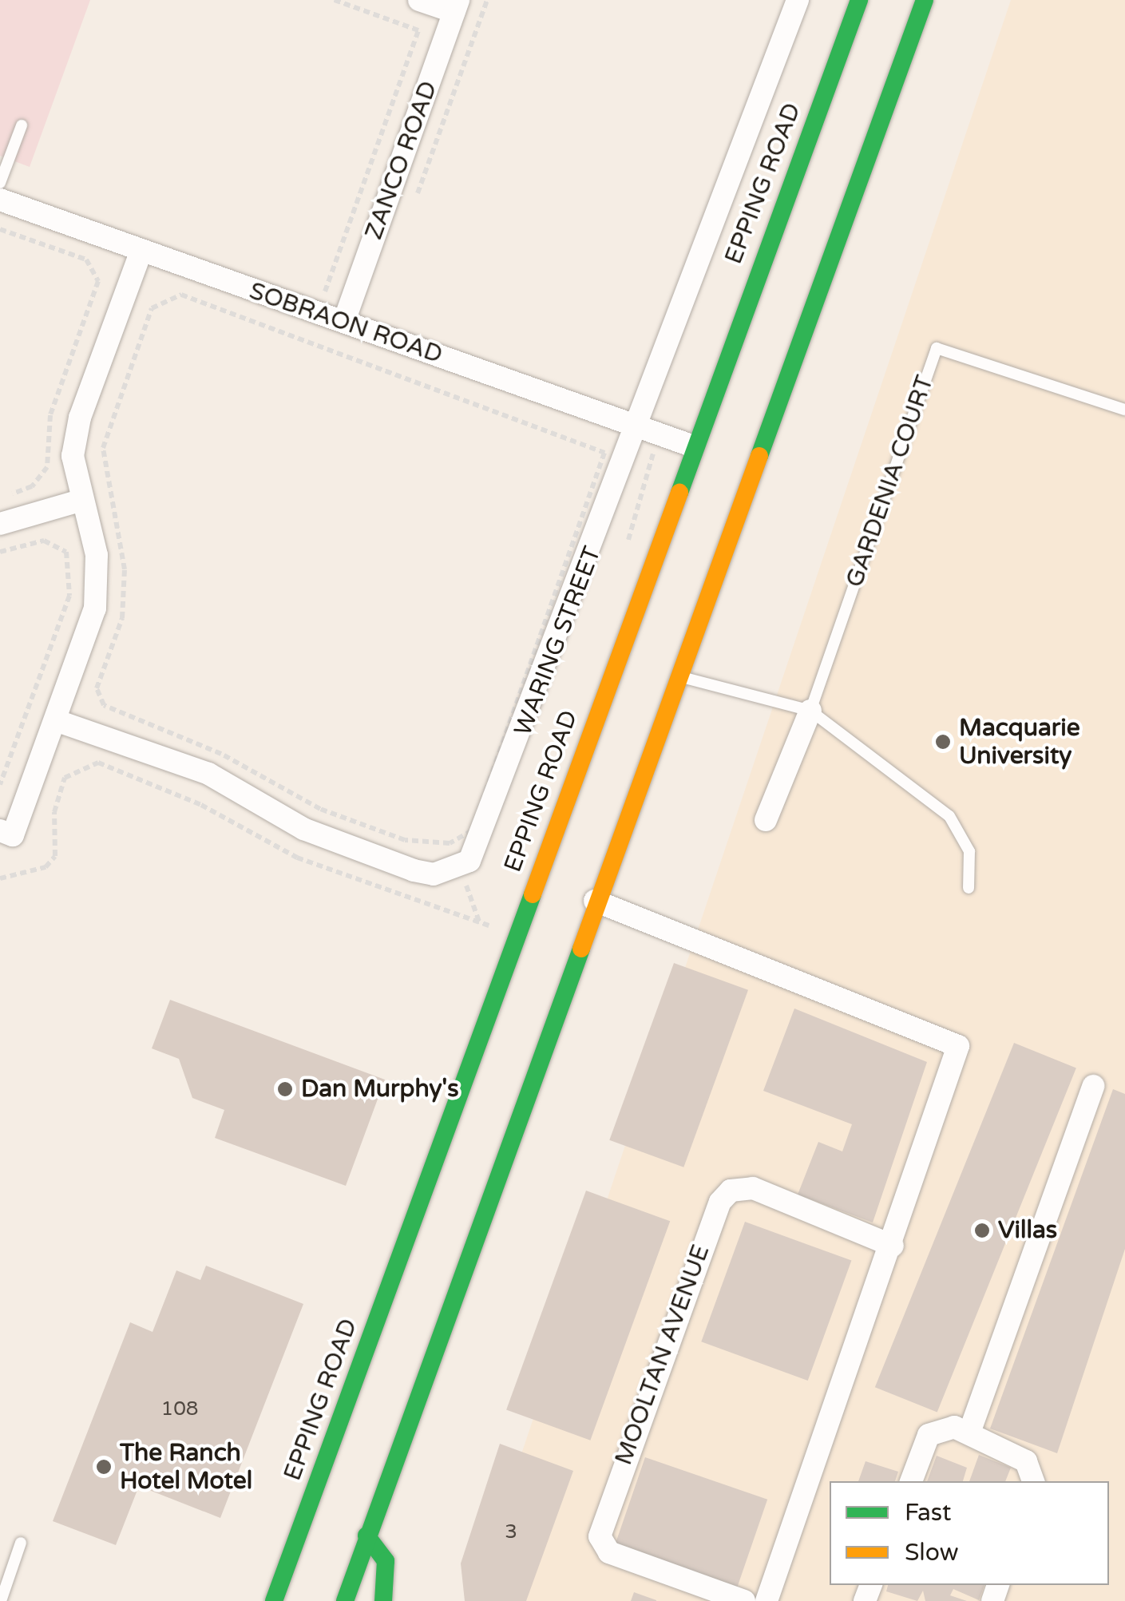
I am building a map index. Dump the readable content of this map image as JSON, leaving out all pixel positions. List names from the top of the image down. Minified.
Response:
{"streets":{"main road":["EPPING ROAD"],"street":["ZANCO ROAD","SOBRAON ROAD","WARING STREET","MOOLTAN AVENUE"],"lane":["GARDENIA COURT"]},"crossings":[["ZANCO ROAD","SOBRAON ROAD"],["EPPING ROAD","SOBRAON ROAD"],["SOBRAON ROAD","WARING STREET"]],"places":["Macquarie University","Dan Murphy's","Villas","The Ranch Hotel Motel"],"house_numbers":["108","3"],"legend":["Fast","Slow"]}
